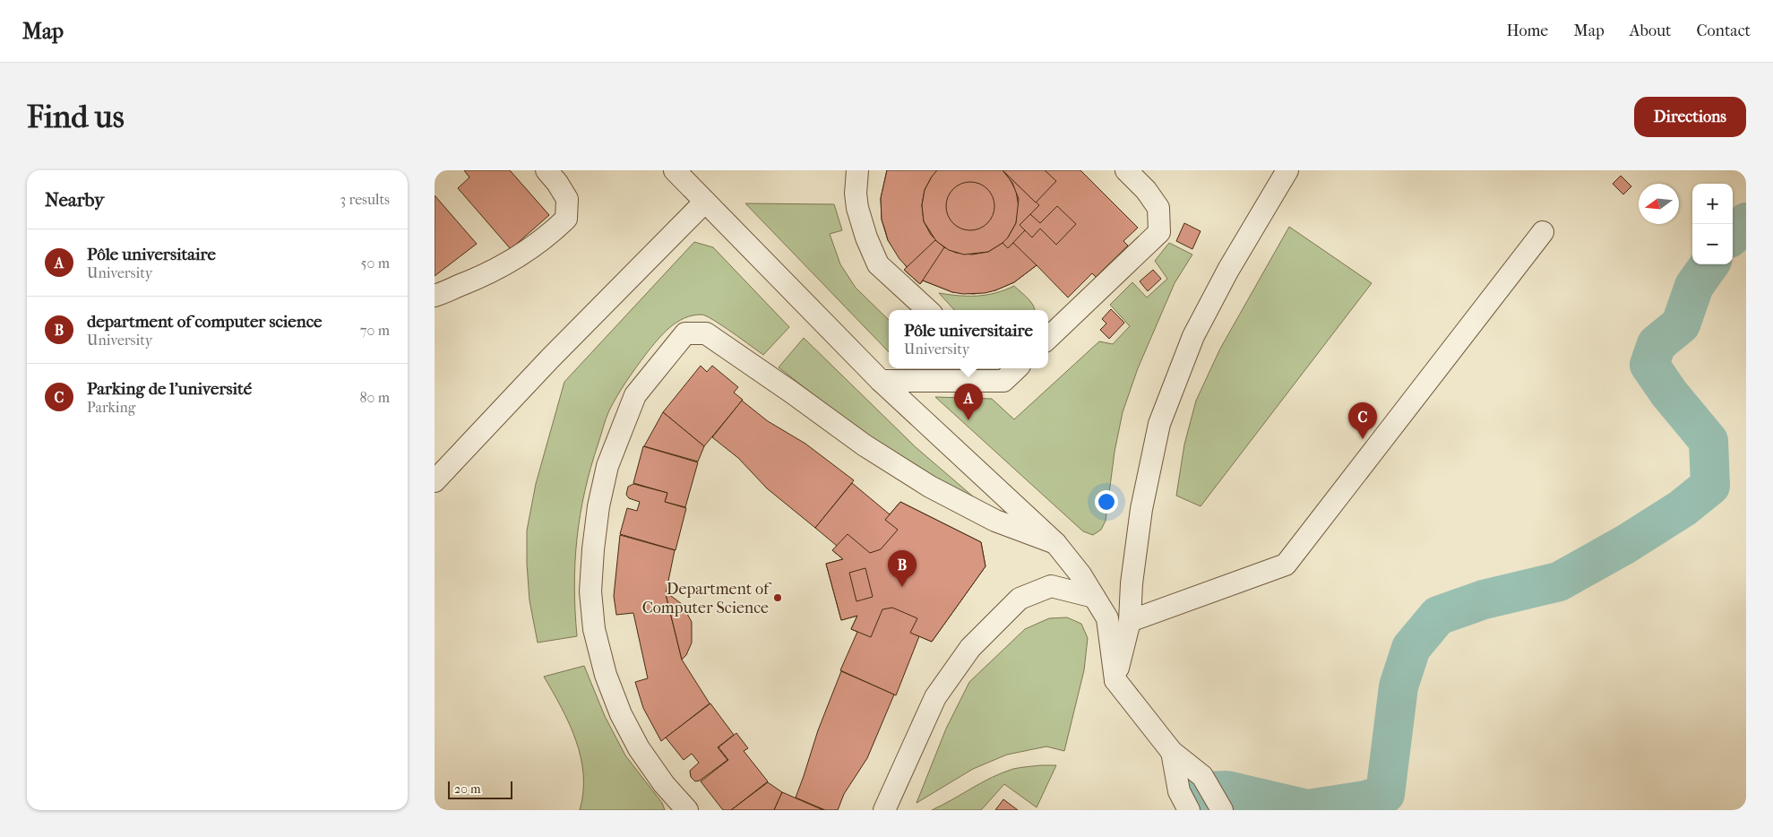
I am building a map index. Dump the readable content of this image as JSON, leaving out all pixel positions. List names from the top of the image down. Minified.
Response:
{"places":["Department of Computer Science"],"scale_bar":"20 m","north":"left","page":{"header":"Map","nav":["Home","Map","About","Contact"],"buttons":"Directions","title":"Find us","heading":["Nearby","3 results"],"map_buttons":["+","−"],"list":[{"mark":"A","name":"Pôle universitaire","note":"University","value":"50 m"},{"mark":"B","name":"department of computer science","note":"University","value":"70 m"},{"mark":"C","name":"Parking de l'université","note":"Parking","value":"80 m"}],"popup":["Pôle universitaire","University"],"pins":["A","C","B"],"scale":"20 m"}}
